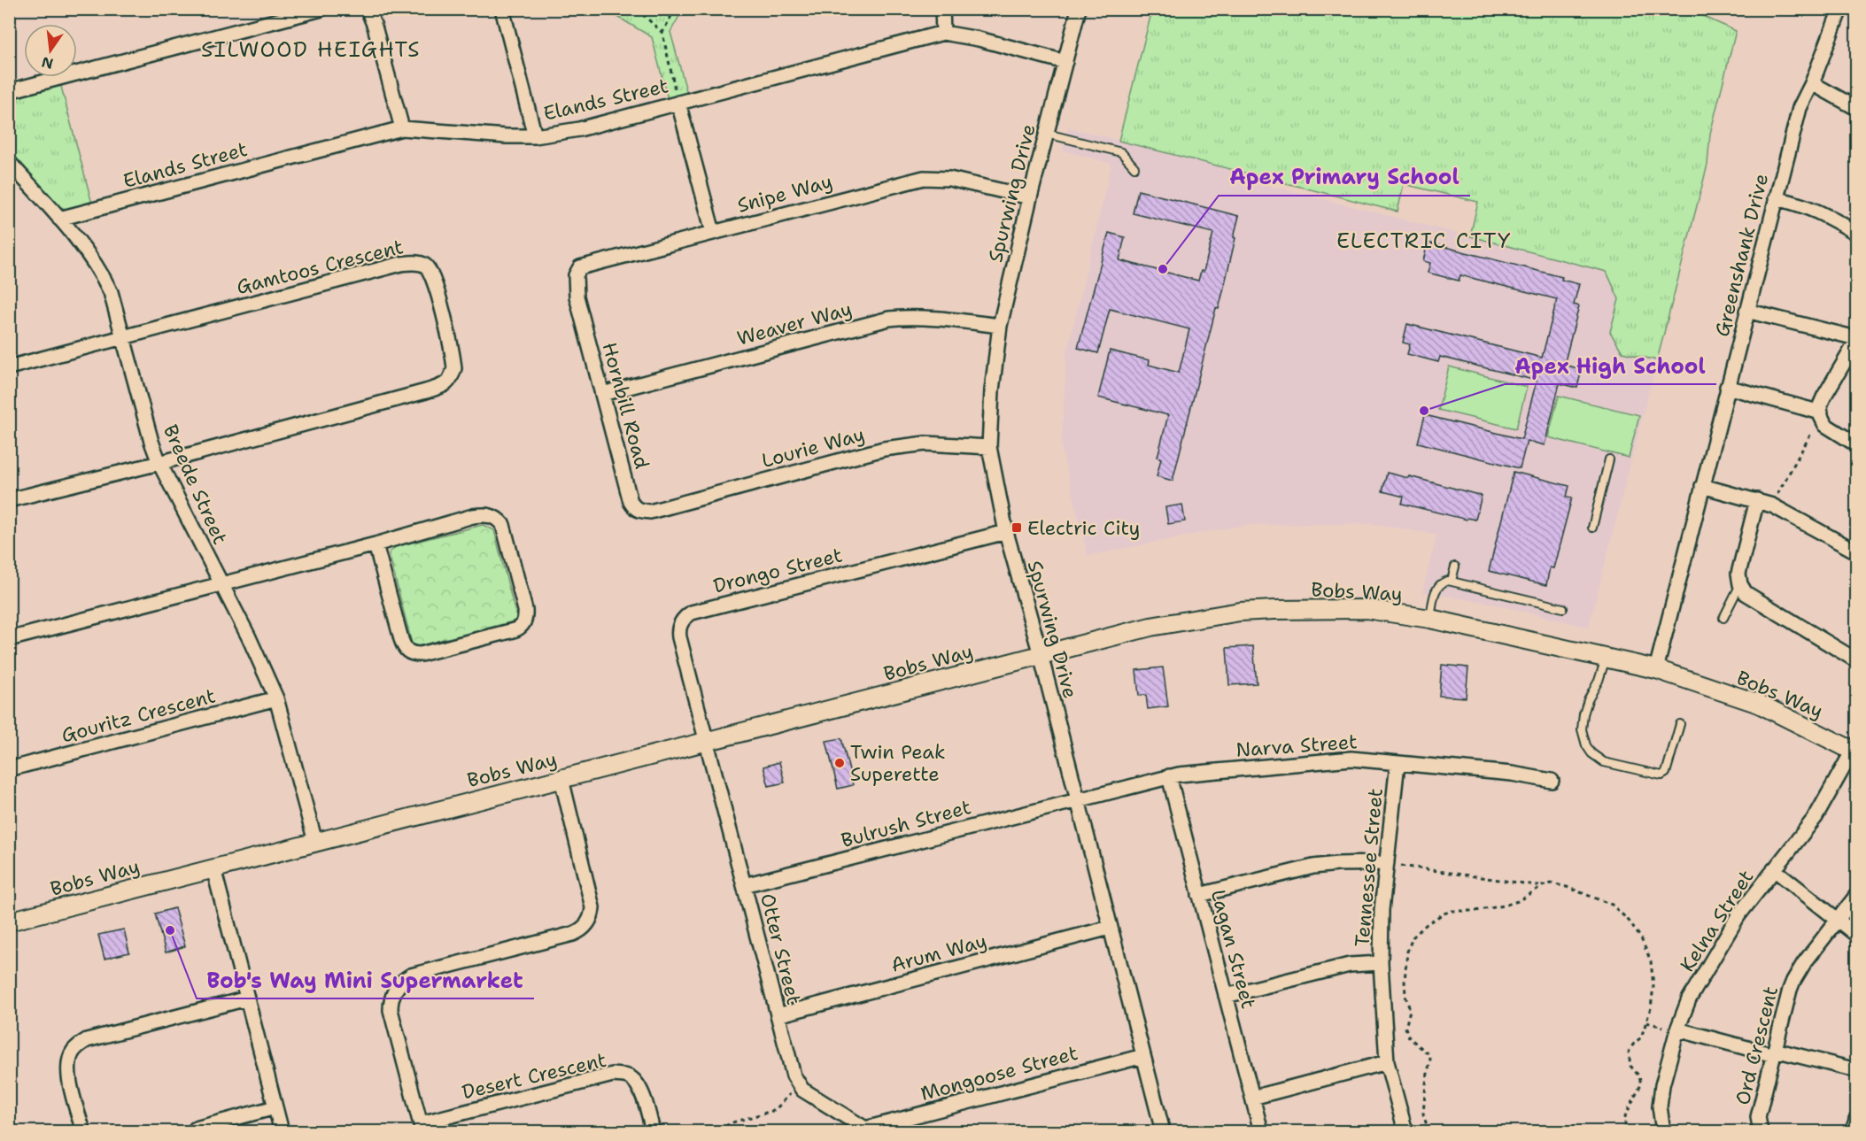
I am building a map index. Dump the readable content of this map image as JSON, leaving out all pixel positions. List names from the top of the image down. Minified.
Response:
{"streets":{"street":["Elands Street","Snipe Way","Spurwing Drive","Greenshank Drive","Gamtoos Crescent","Weaver Way","Hornbill Road","Lourie Way","Breede Street","Drongo Street","Bobs Way","Gouritz Crescent","Narva Street","Bulrush Street","Tennessee Street","Kelna Street","Otter Street","Lagan Street","Arum Way","Ord Crescent","Mongoose Street","Desert Crescent"]},"crossings":[["Elands Street","Spurwing Drive"],["Elands Street","Breede Street"],["Snipe Way","Spurwing Drive"],["Snipe Way","Hornbill Road"],["Spurwing Drive","Weaver Way"],["Spurwing Drive","Lourie Way"],["Spurwing Drive","Drongo Street"],["Spurwing Drive","Bobs Way"],["Spurwing Drive","Narva Street"],["Spurwing Drive","Bulrush Street"],["Spurwing Drive","Arum Way"],["Spurwing Drive","Mongoose Street"],["Greenshank Drive","Bobs Way"],["Gamtoos Crescent","Breede Street"],["Weaver Way","Hornbill Road"],["Hornbill Road","Lourie Way"],["Breede Street","Bobs Way"],["Breede Street","Gouritz Crescent"],["Drongo Street","Bobs Way"],["Drongo Street","Otter Street"],["Bobs Way","Kelna Street"],["Bobs Way","Otter Street"],["Narva Street","Bulrush Street"],["Narva Street","Tennessee Street"],["Narva Street","Lagan Street"],["Bulrush Street","Otter Street"],["Otter Street","Arum Way"]],"districts":["SILWOOD HEIGHTS","ELECTRIC CITY"],"places":{"other":["Apex Primary School","Apex High School","Twin Peak Superette","Bob's Way Mini Supermarket"],"transit":["Electric City"]},"north":"bottom"}
